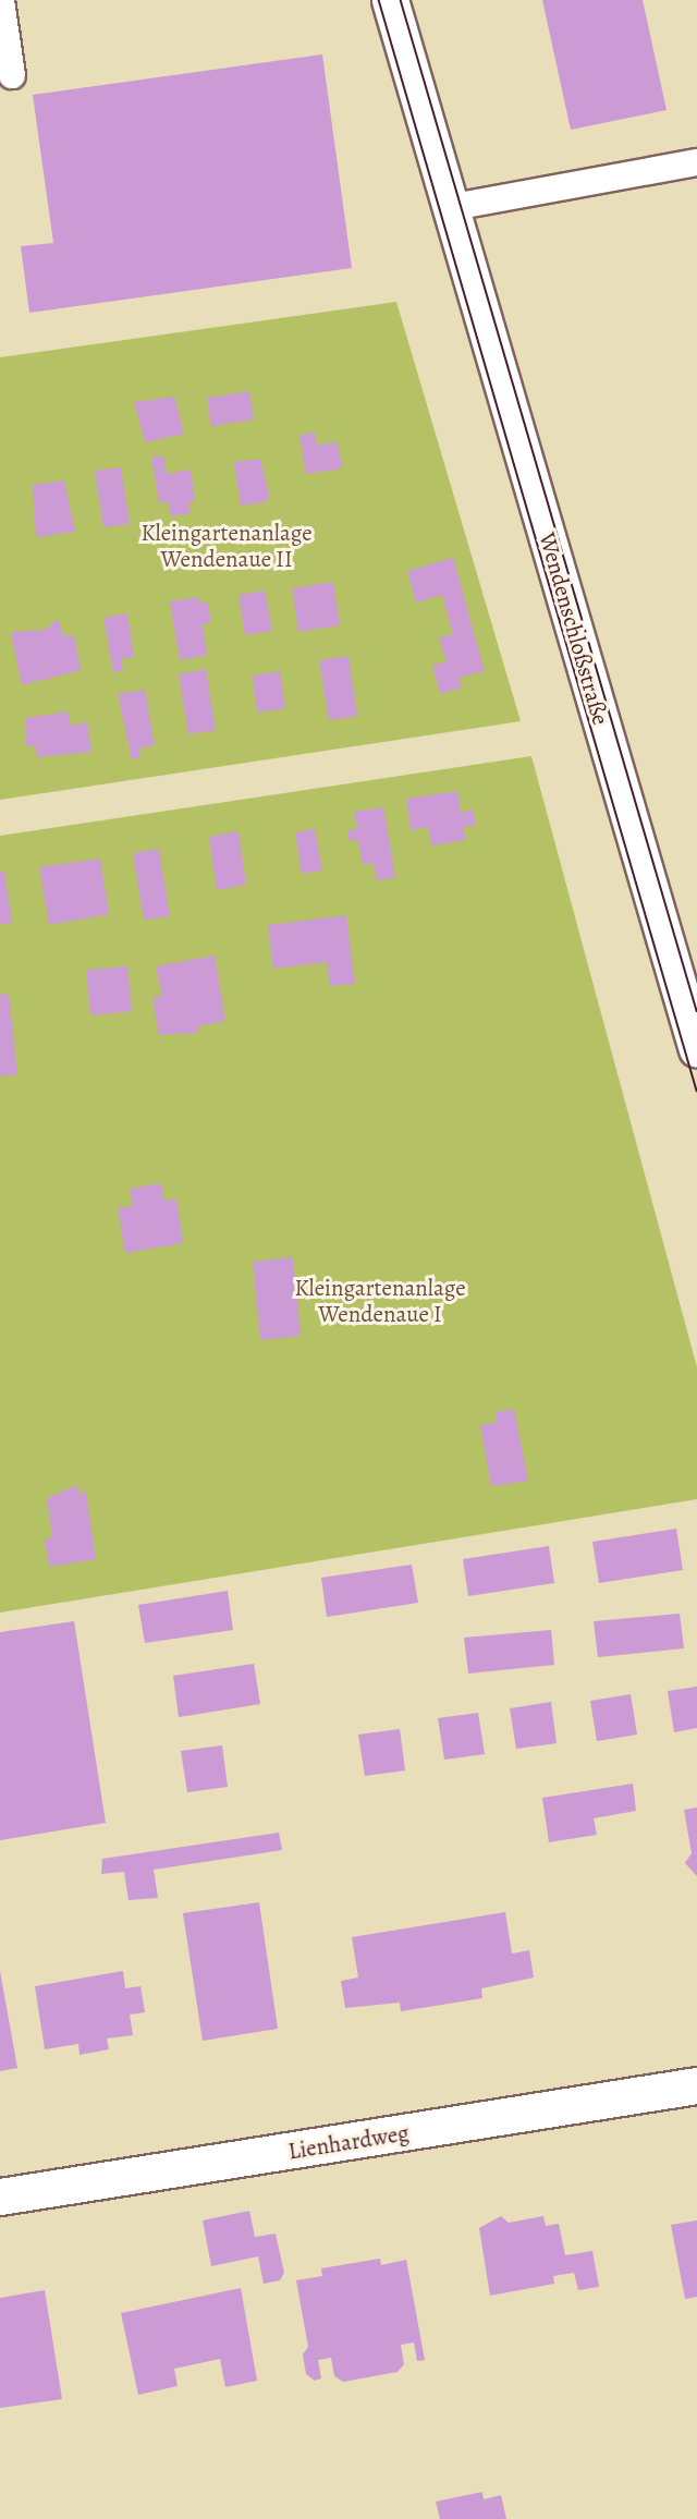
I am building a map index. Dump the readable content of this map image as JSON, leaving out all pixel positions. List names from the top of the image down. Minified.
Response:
{"streets":{"street":["Wendenschloßstraße","Lienhardweg"]},"parks":["Kleingartenanlage Wendenaue II","Kleingartenanlage Wendenaue I"]}
